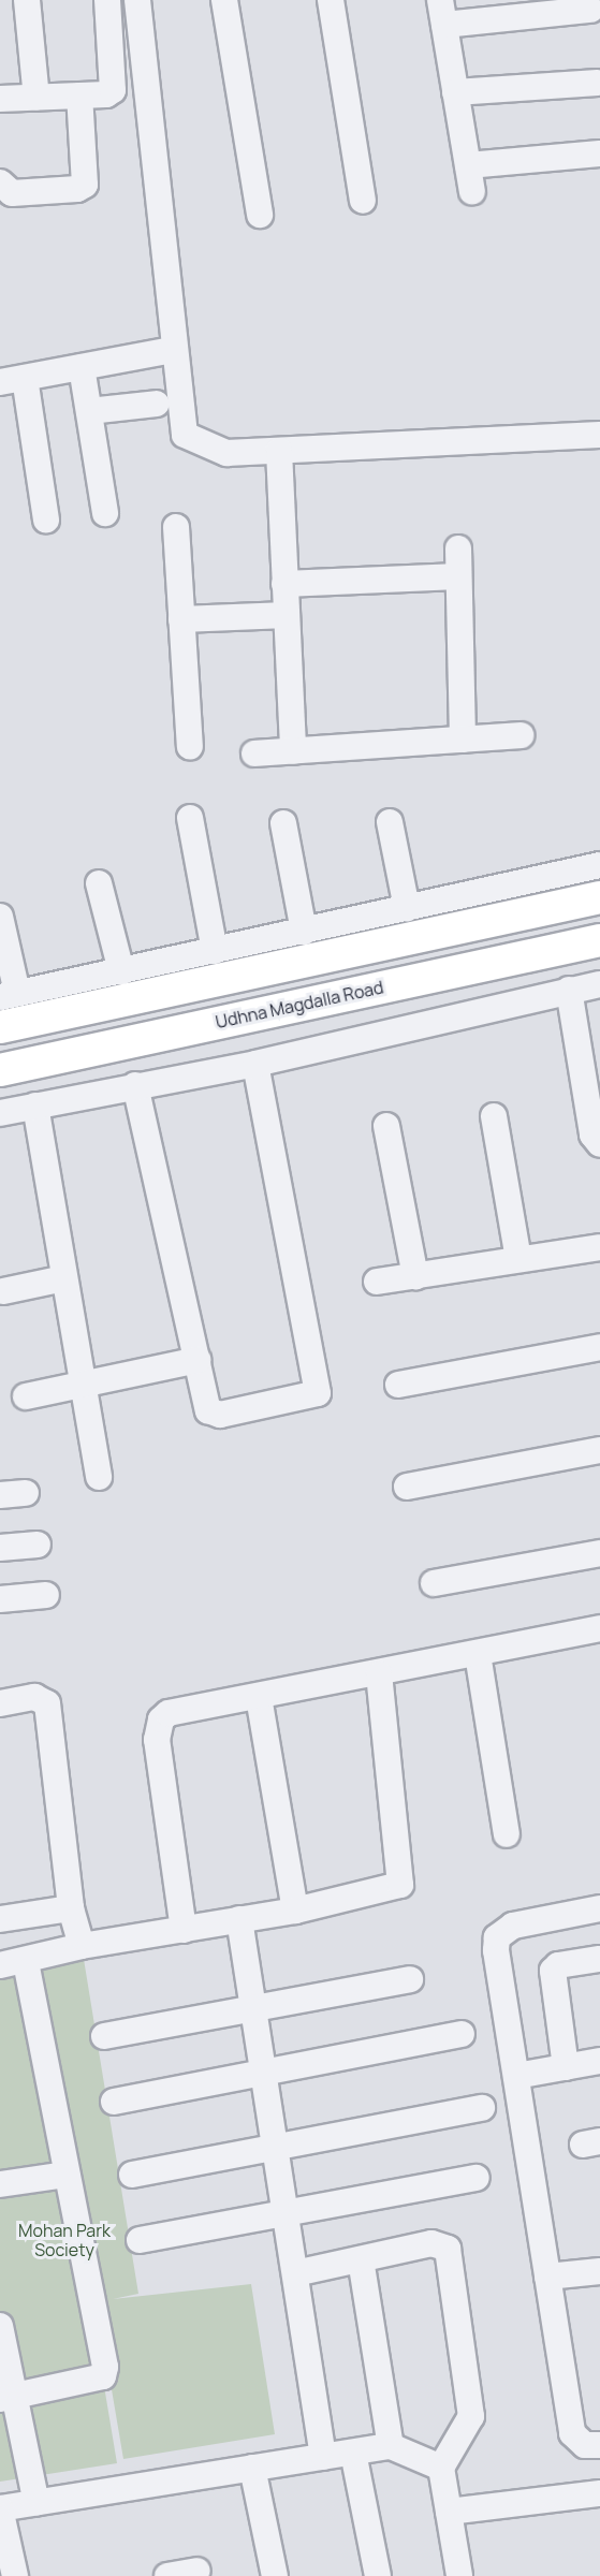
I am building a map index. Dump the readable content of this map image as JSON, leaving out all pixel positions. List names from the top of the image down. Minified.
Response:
{"streets":{"main road":["Udhna Magdalla Road"]},"parks":["Mohan Park Society"]}
